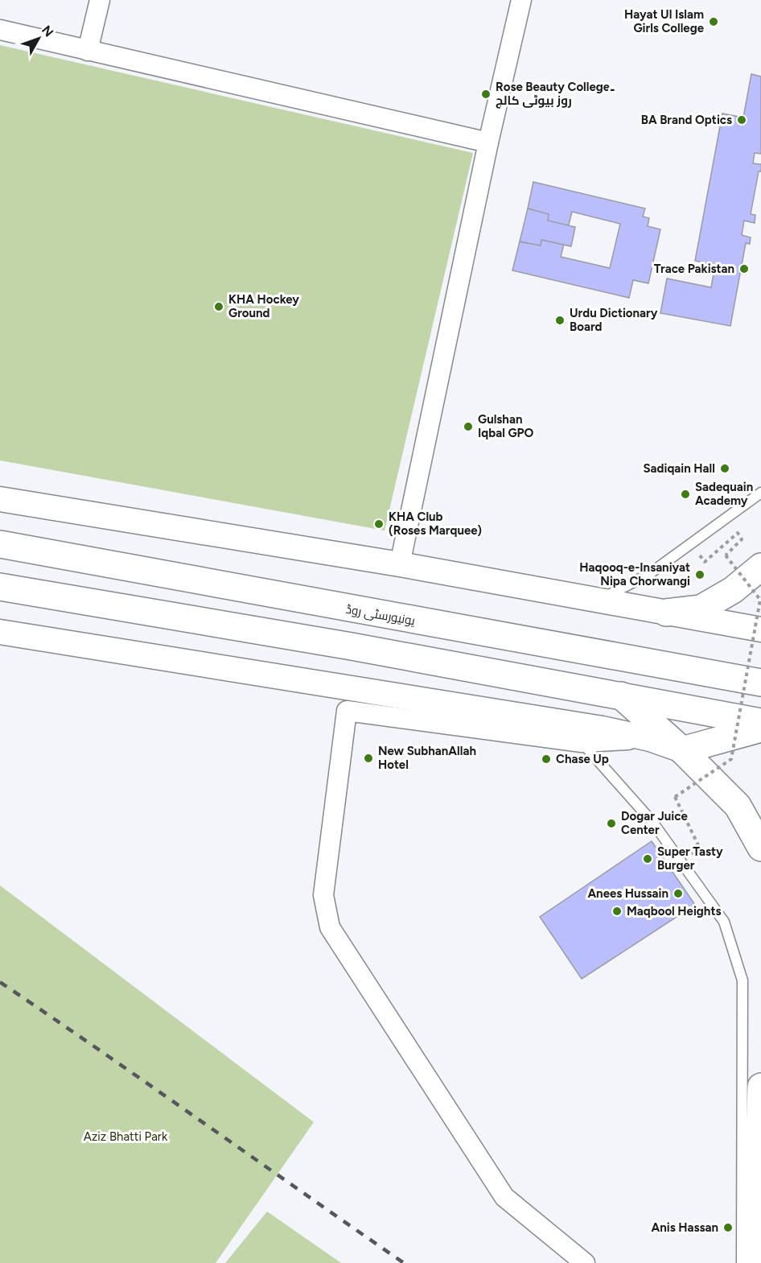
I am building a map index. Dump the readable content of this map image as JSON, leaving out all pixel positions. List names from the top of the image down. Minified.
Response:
{"streets":{"main road":["یونیورسٹی روڈ"]},"parks":["Aziz Bhatti Park"],"places":["Hayat Ul Islam Girls College","Rose Beauty College۔ روز بیوٹی کالج","BA Brand Optics","Trace Pakistan","KHA Hockey Ground","Urdu Dictionary Board","Gulshan Iqbal GPO","Sadiqain Hall","Sadequain Academy","KHA Club (Roses Marquee)","Haqooq-e-Insaniyat Nipa Chorwangi","New SubhanAllah Hotel","Chase Up","Dogar Juice Center","Super Tasty Burger","Anees Hussain","Maqbool Heights","Anis Hassan"],"north":"top right"}
